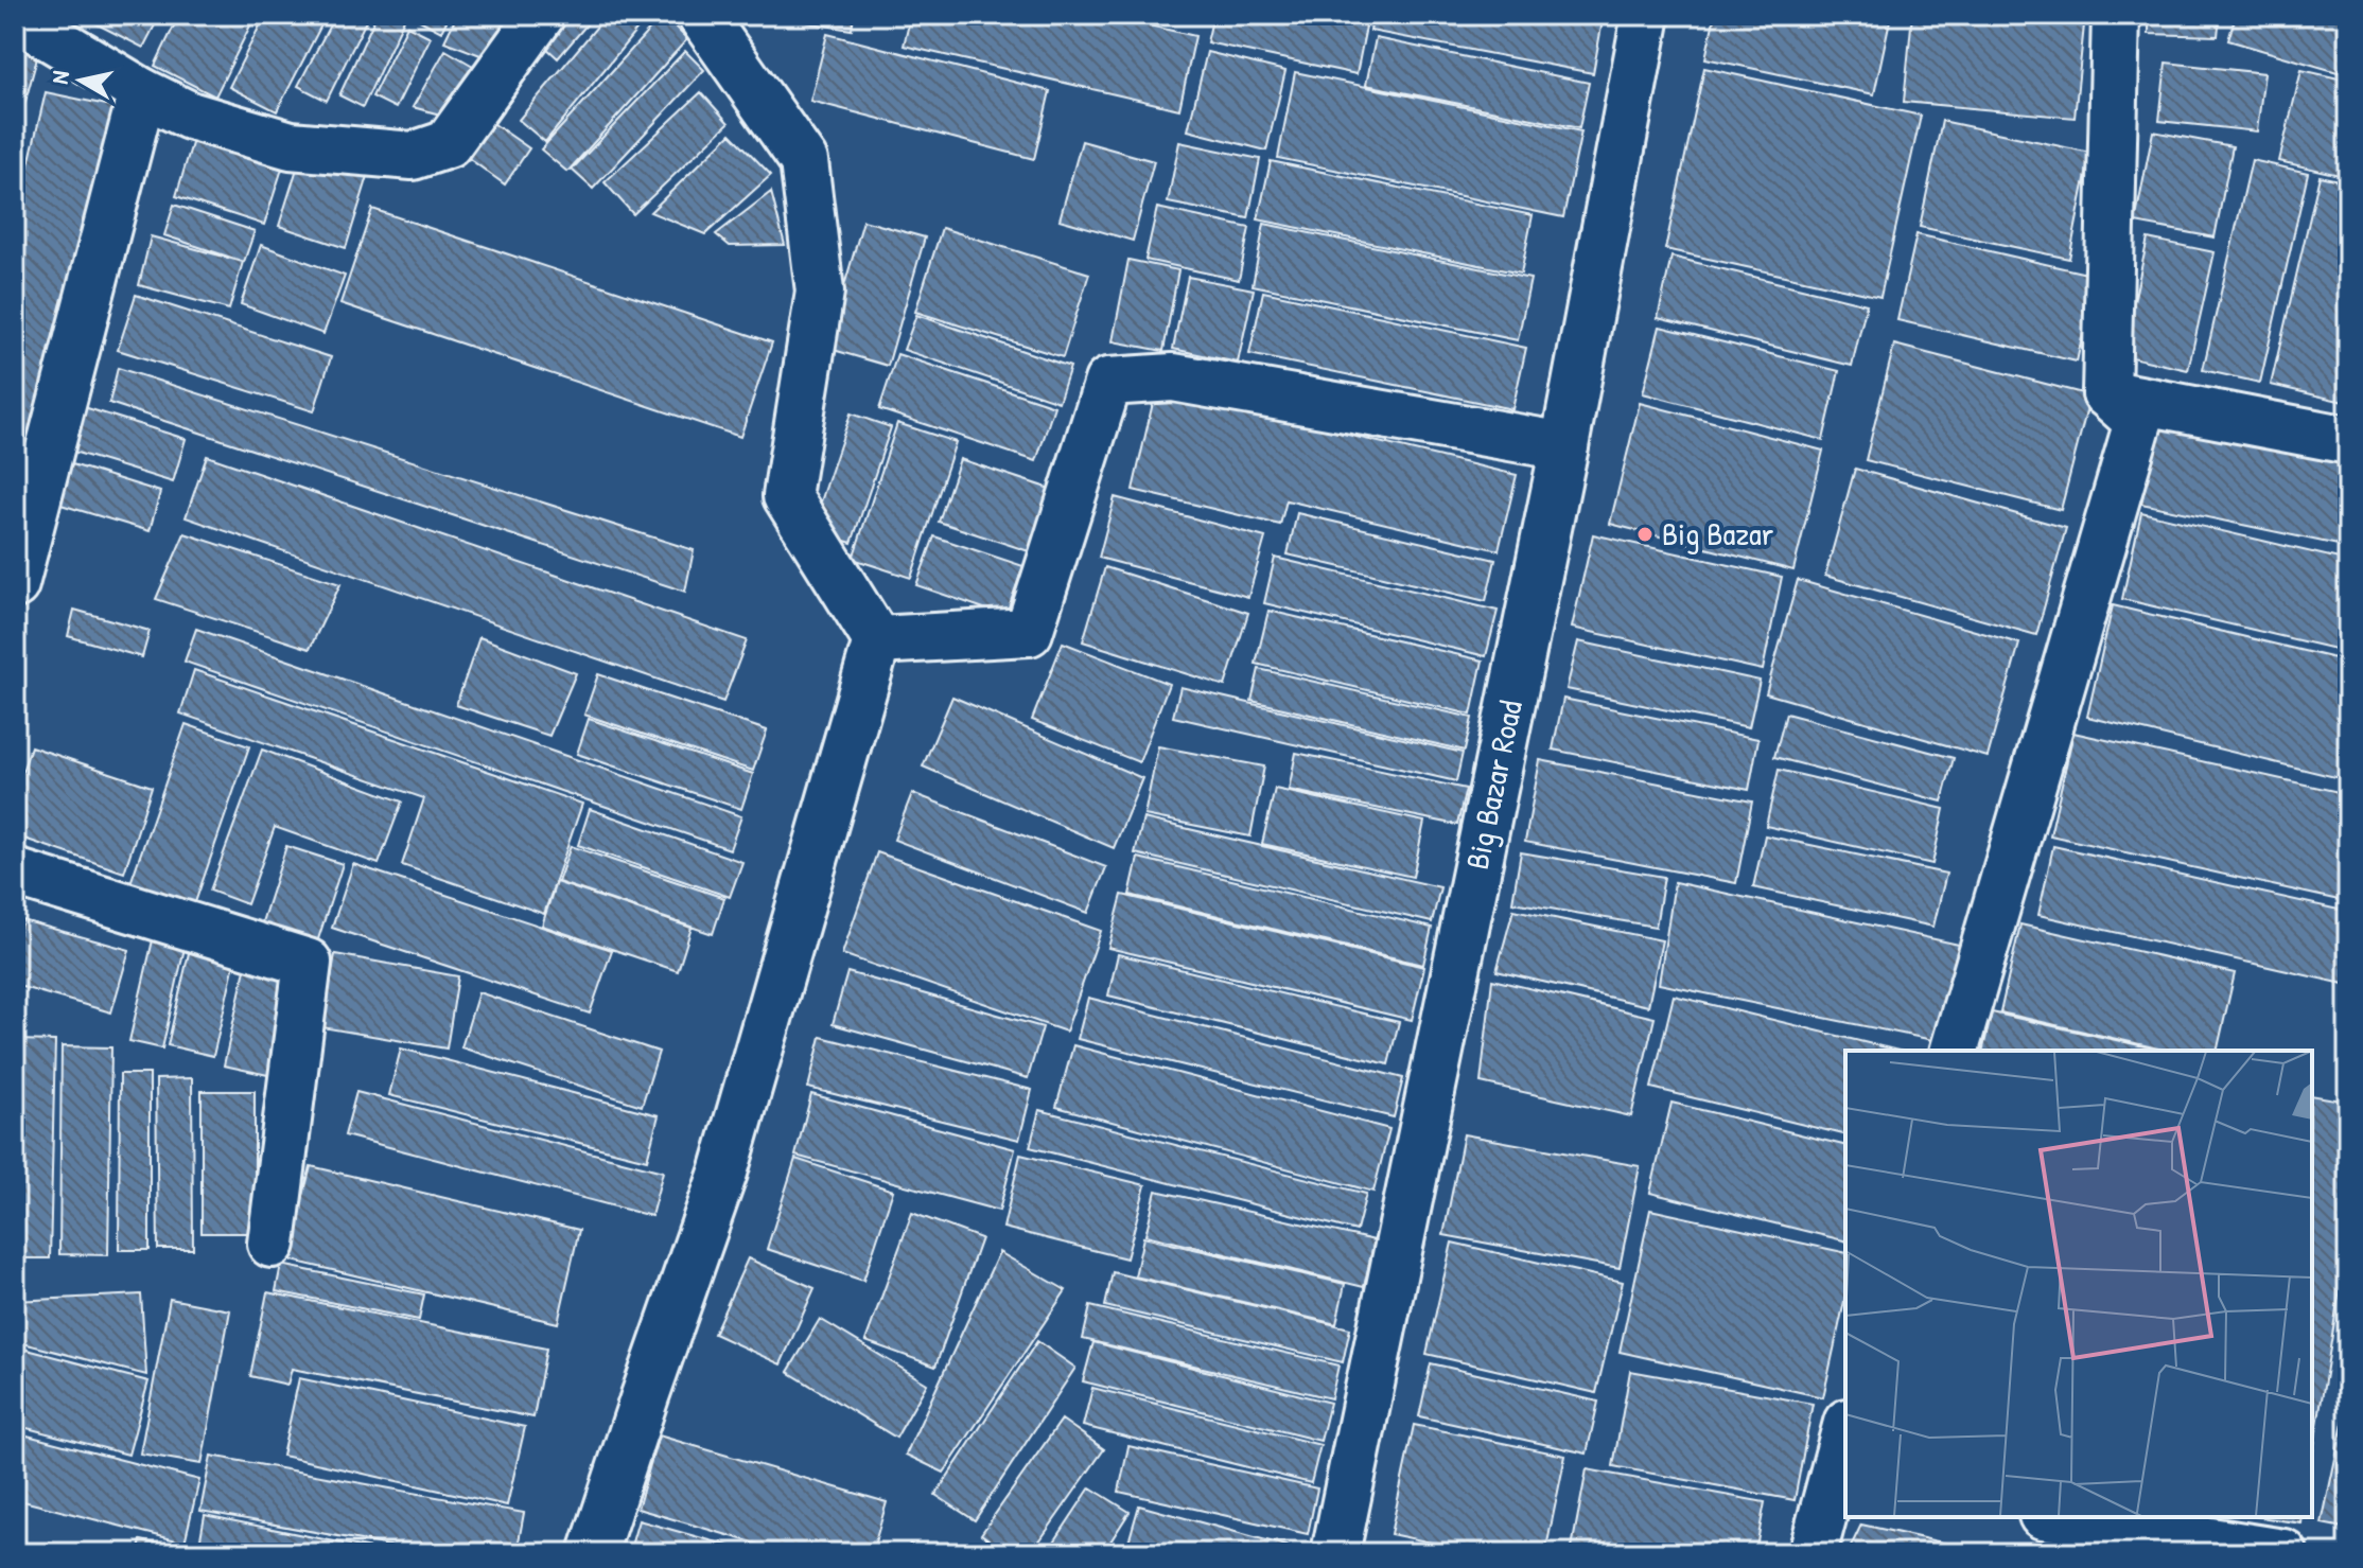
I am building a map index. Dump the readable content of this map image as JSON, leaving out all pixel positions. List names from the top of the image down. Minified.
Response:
{"streets":{"street":["Big Bazar Road"]},"places":["Big Bazar"],"north":"left"}
